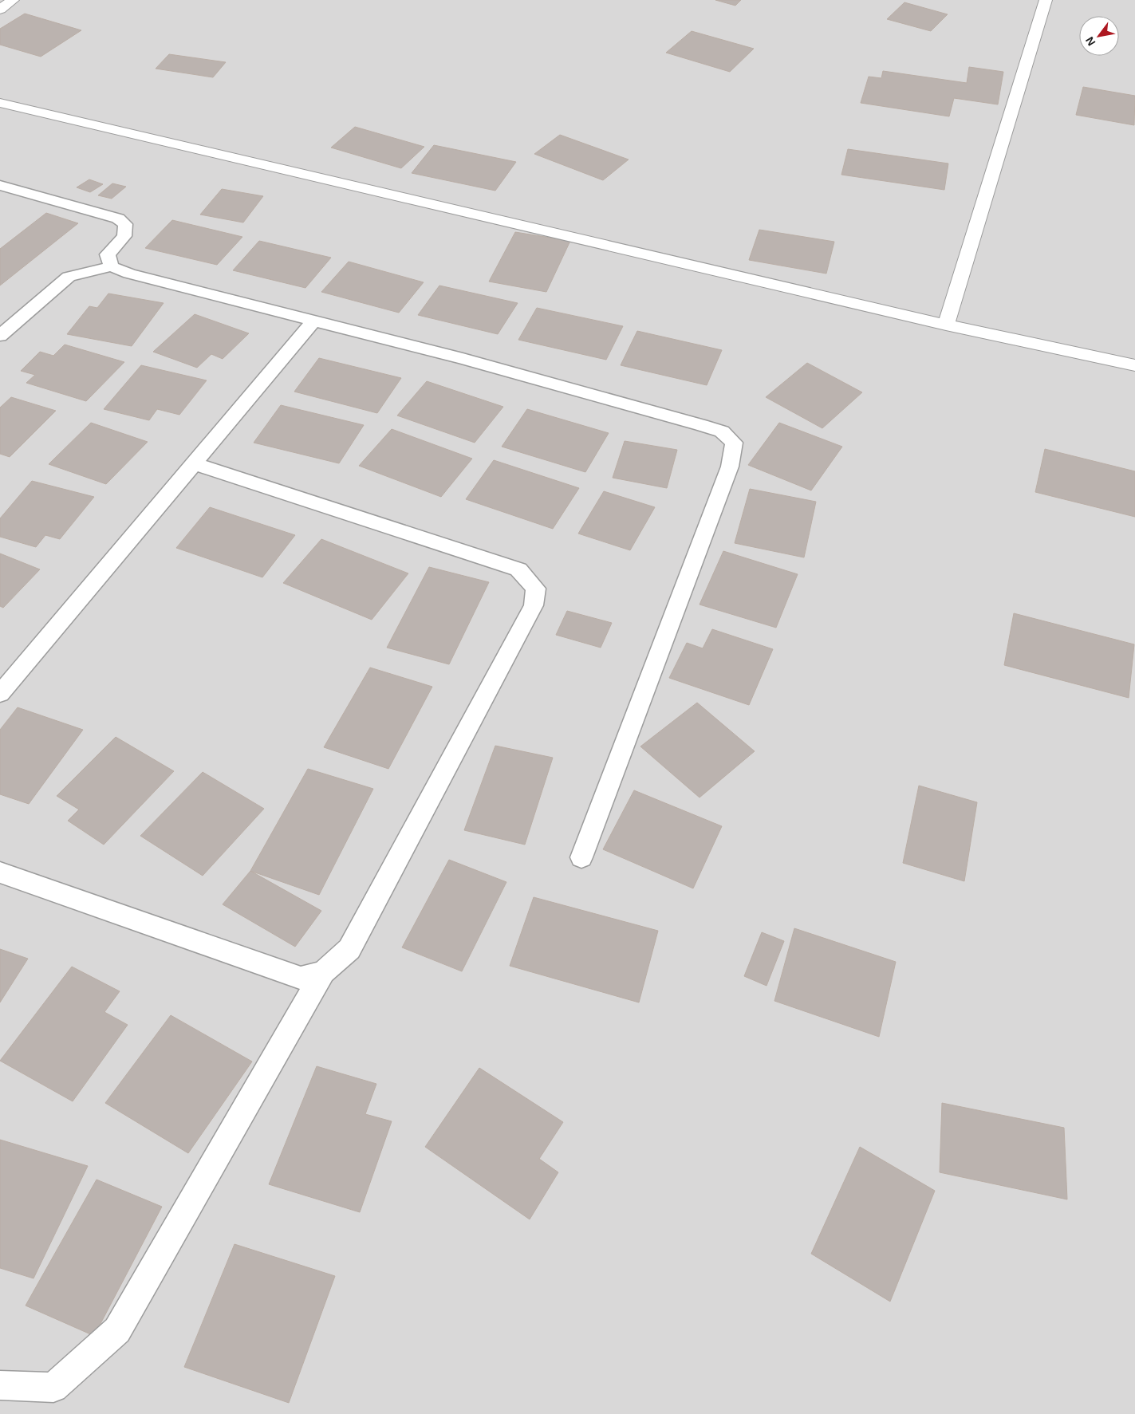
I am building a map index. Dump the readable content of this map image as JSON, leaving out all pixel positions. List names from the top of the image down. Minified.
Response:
{"north":"bottom left"}
